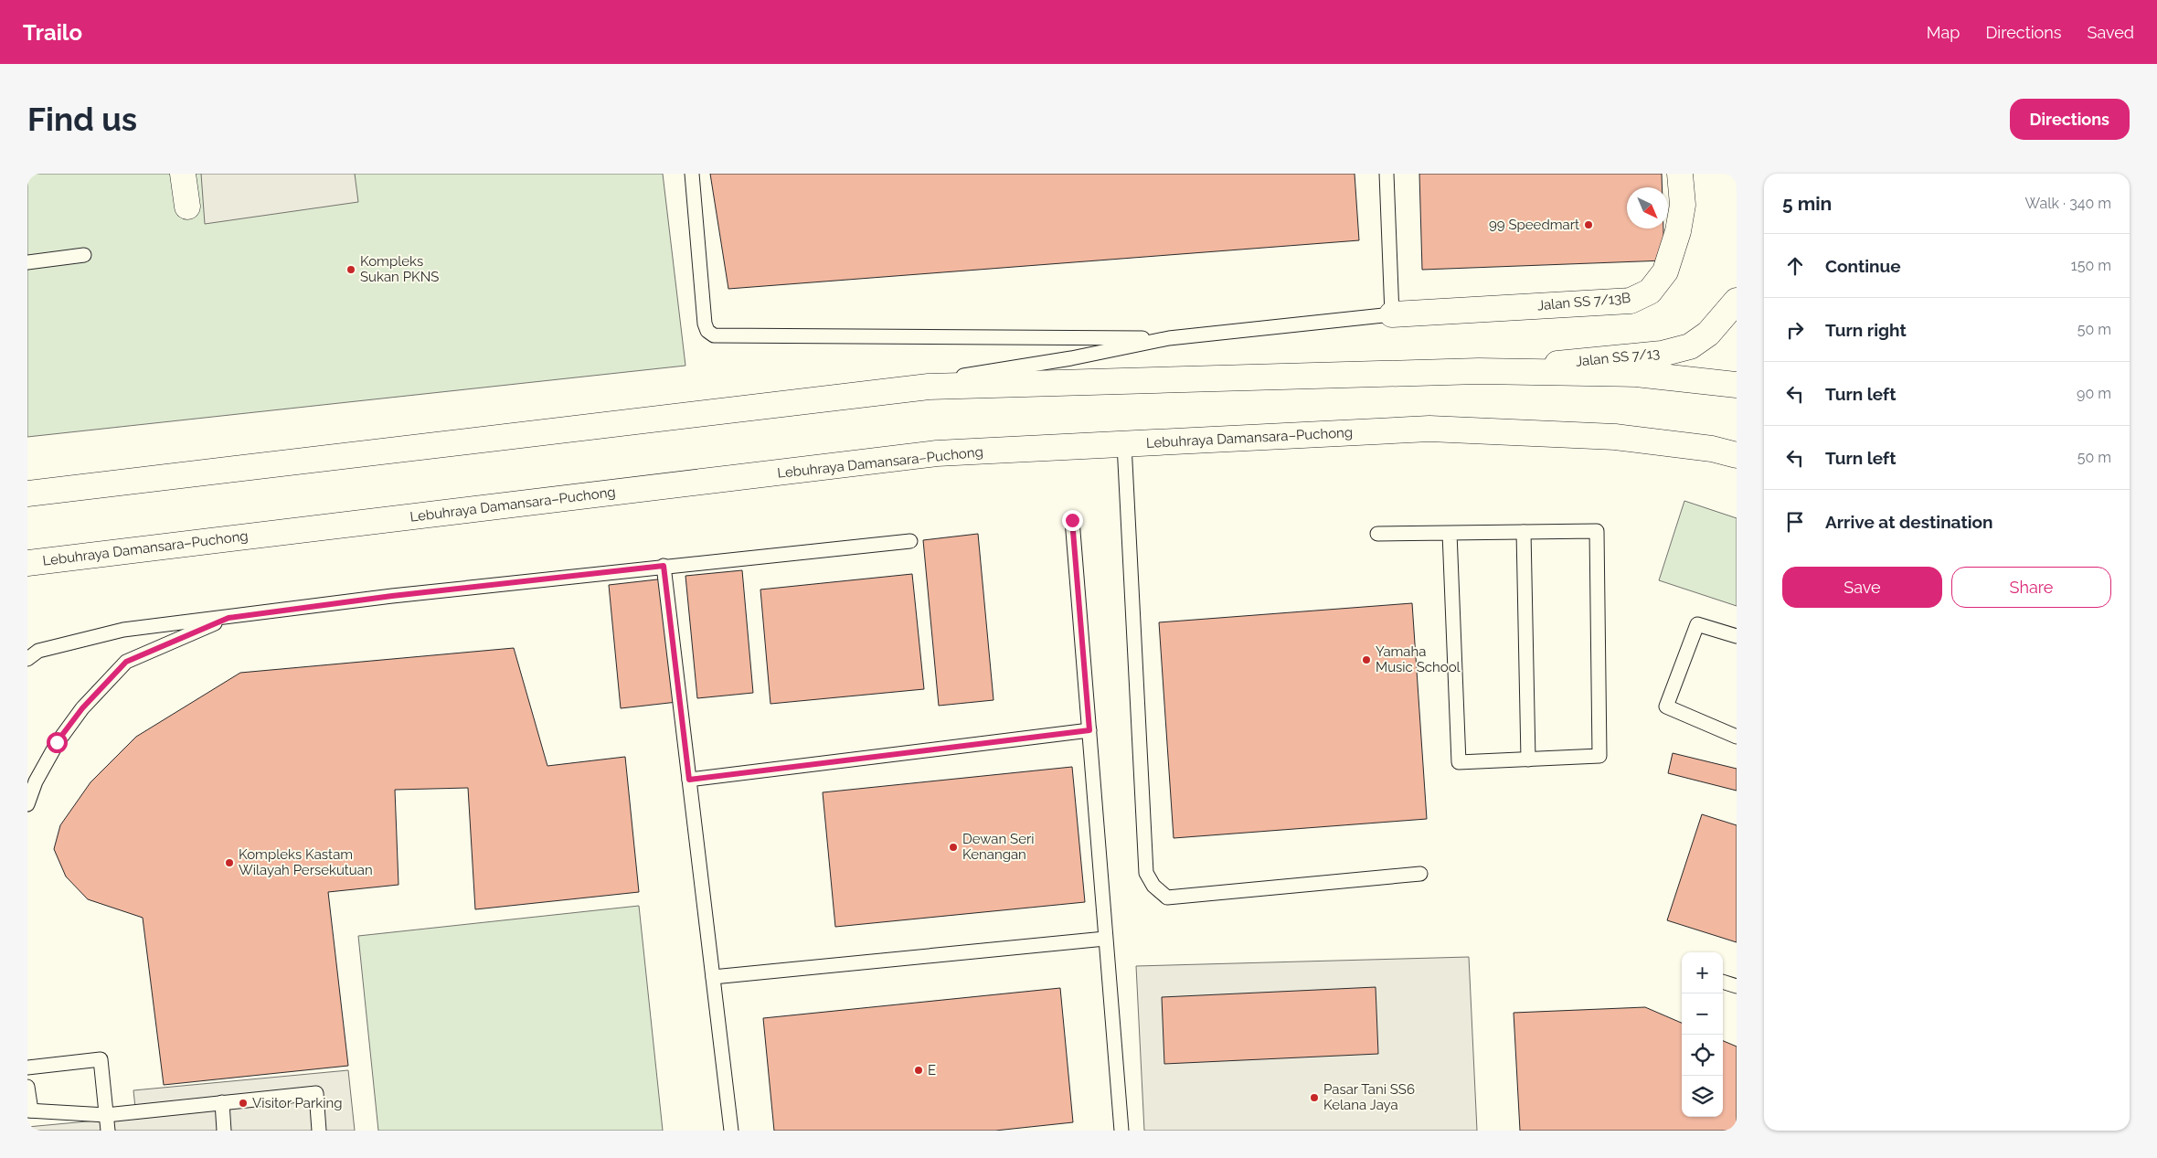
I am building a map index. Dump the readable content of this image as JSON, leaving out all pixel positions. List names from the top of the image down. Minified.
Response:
{"streets":{"main road":["Jalan SS 7/13B","Jalan SS 7/13","Lebuhraya Damansara–Puchong"]},"places":["99 Speedmart","Kompleks Sukan PKNS","Yamaha Music School","Dewan Seri Kenangan","Kompleks Kastam Wilayah Persekutuan","E","Pasar Tani SS6 Kelana Jaya","Visitor Parking"],"north":"bottom right","page":{"header":"Trailo","nav":["Map","Directions","Saved"],"buttons":["Directions",["Save","Share"]],"title":"Find us","heading":["5 min","Walk · 340 m"],"list":[["Continue","150 m"],["Turn right","50 m"],["Turn left","90 m"],["Turn left","50 m"],"Arrive at destination"],"map_buttons":["+","−"]}}
